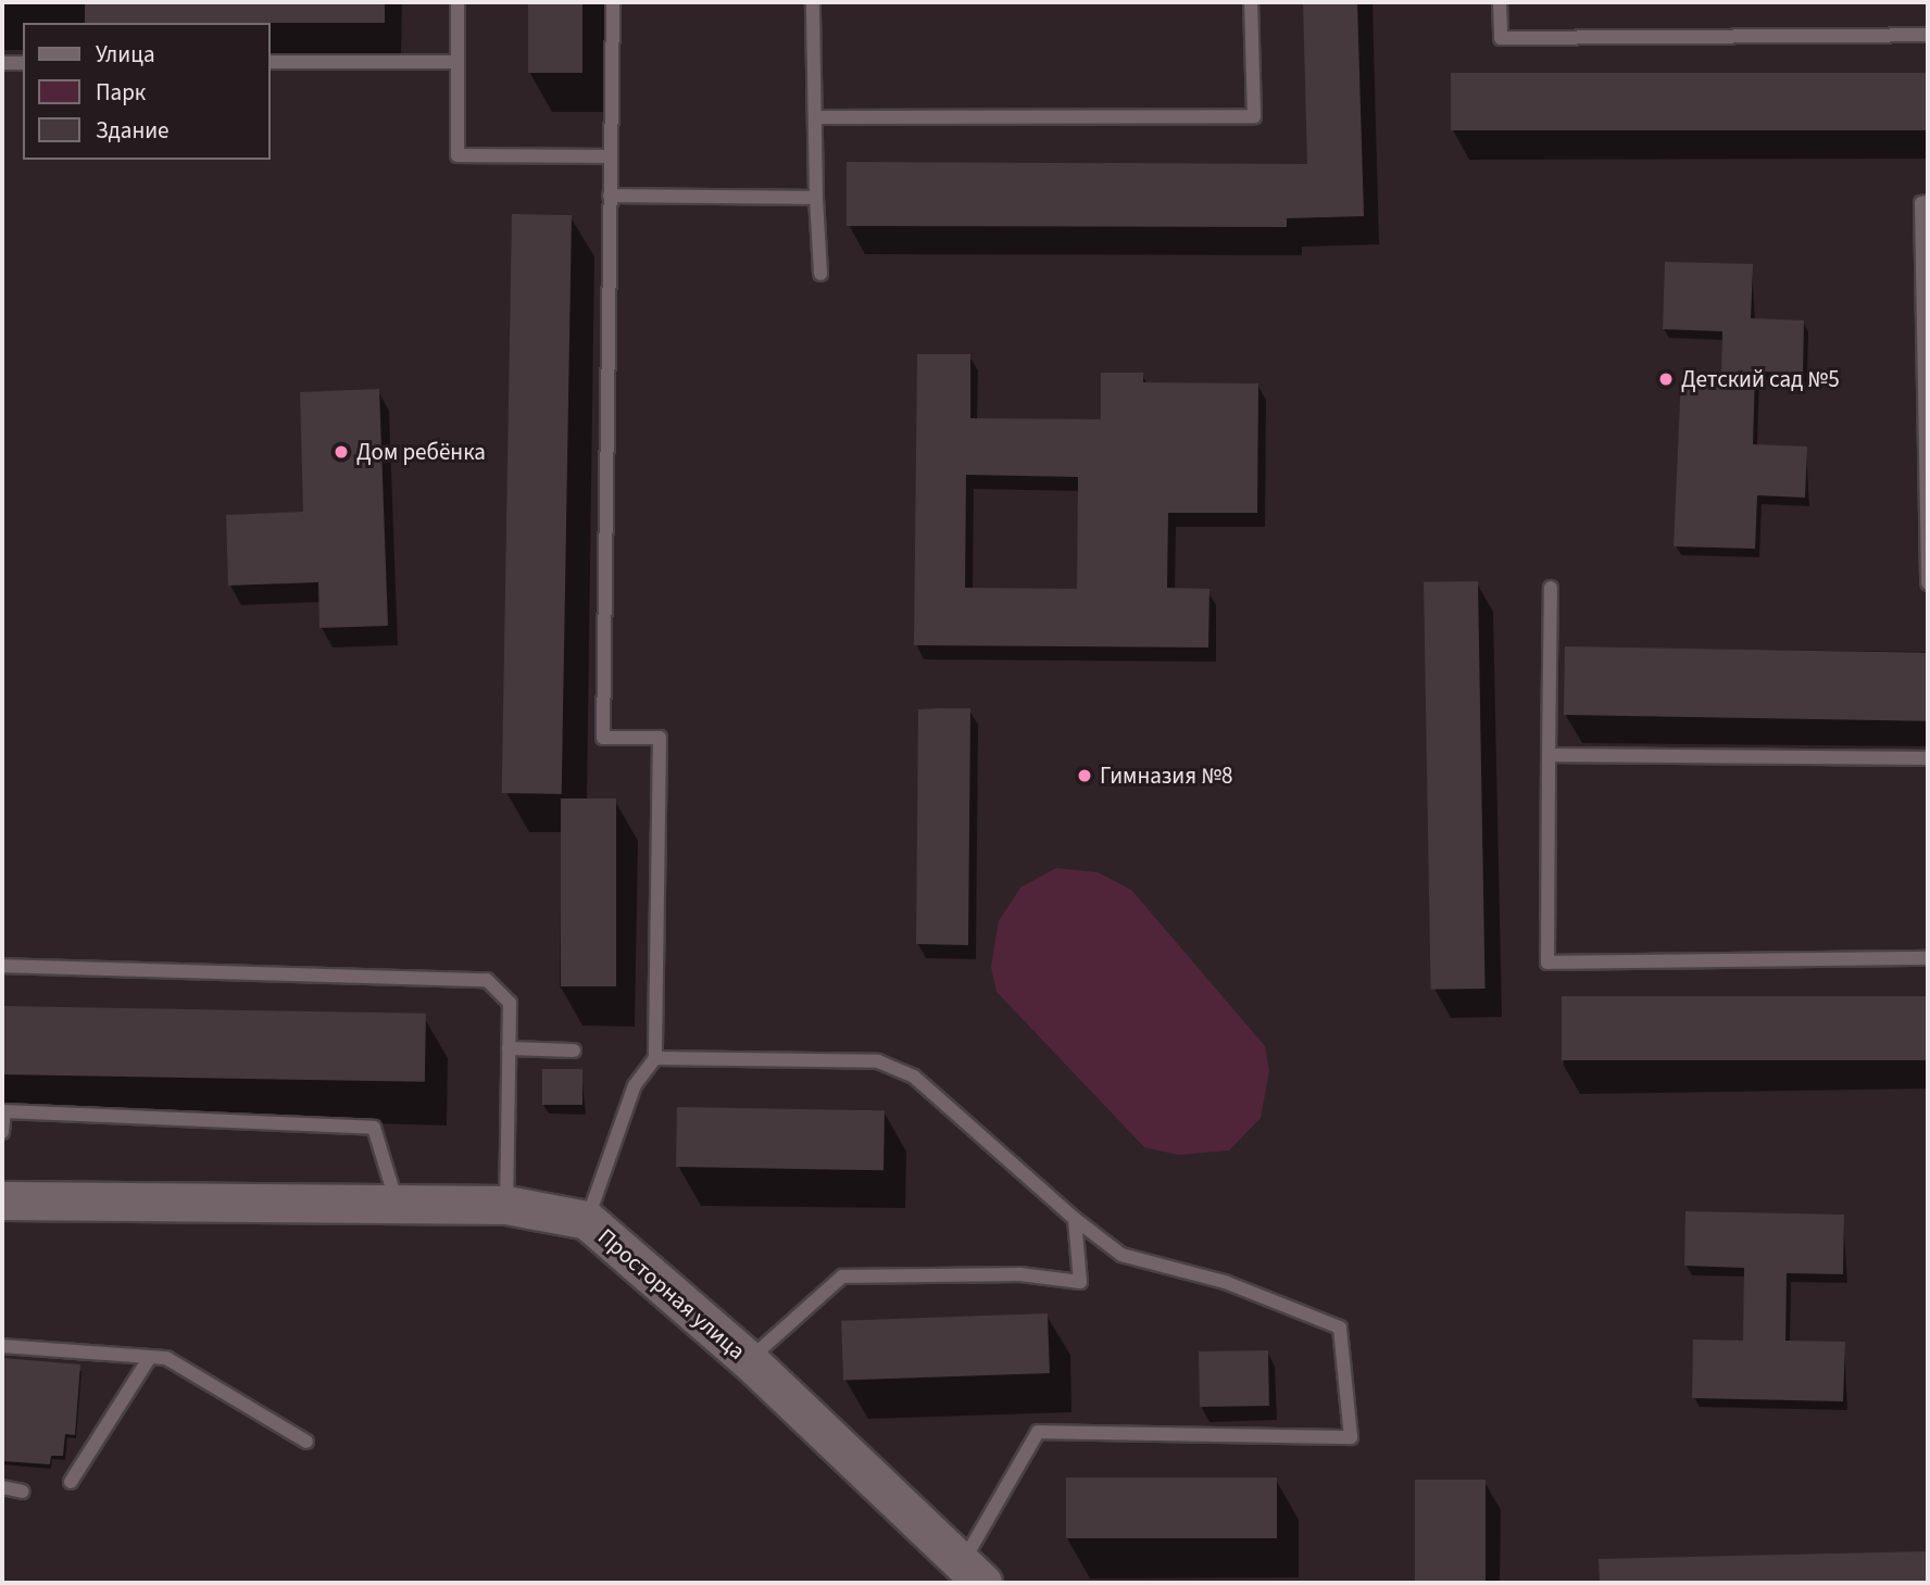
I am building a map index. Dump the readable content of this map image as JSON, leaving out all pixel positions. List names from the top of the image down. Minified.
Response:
{"streets":{"street":["Просторная улица"]},"places":["Детский сад №5","Дом ребёнка","Гимназия №8"],"legend":["Улица","Парк","Здание"]}
